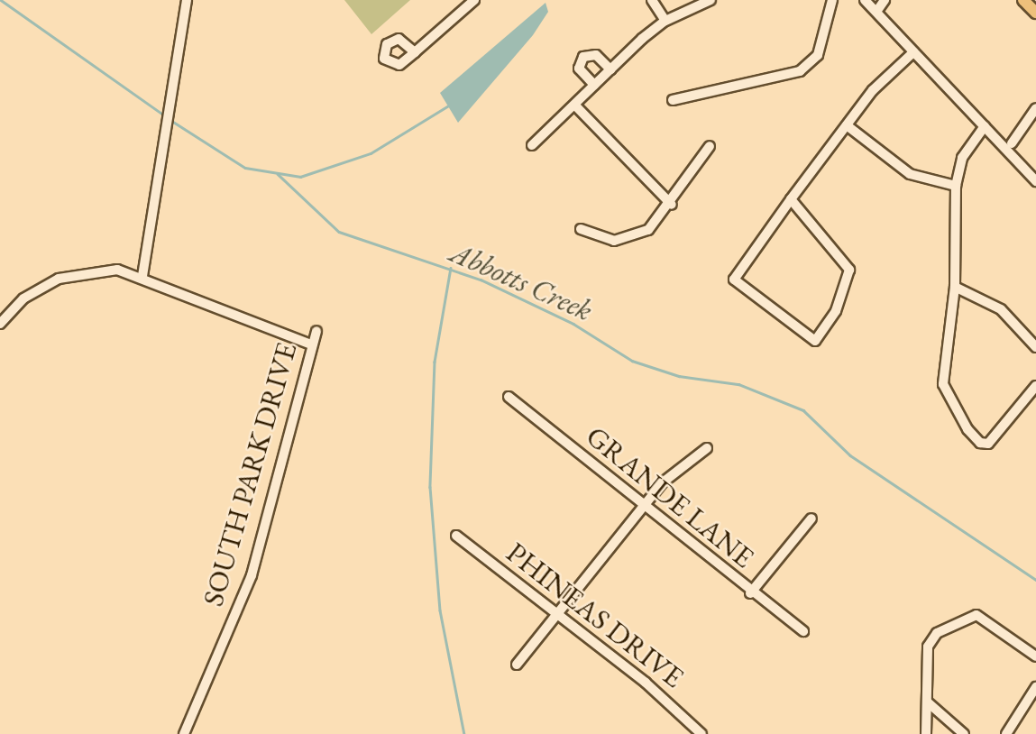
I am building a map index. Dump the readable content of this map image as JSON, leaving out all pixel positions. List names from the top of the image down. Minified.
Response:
{"streets":{"street":["SOUTH PARK DRIVE","GRANDE LANE","PHINEAS DRIVE"]},"water":["Abbotts Creek"]}
